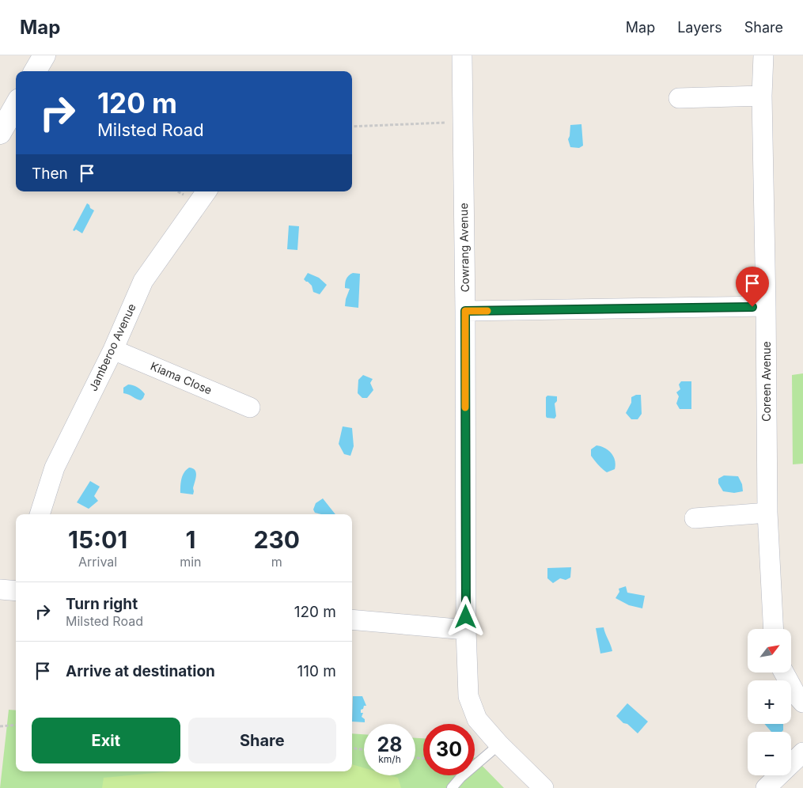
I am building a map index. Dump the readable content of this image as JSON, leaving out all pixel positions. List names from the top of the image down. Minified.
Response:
{"streets":{"street":["Cowrang Avenue","Jamberoo Avenue","Kiama Close","Coreen Avenue"]},"crossings":[["Jamberoo Avenue","Kiama Close"]],"north":"top right","page":{"header":"Map","nav":["Map","Layers","Share"],"turn":["120 m","Milsted Road"],"then":"Then","eta":["15:01","Arrival","1","min","230","m"],"list":[{"name":"Turn right","note":"Milsted Road","value":"120 m"},{"name":"Arrive at destination","value":"110 m"}],"map_buttons":["+","−"],"buttons":["Exit","Share"],"speed":"28 km/h","limit":"30"}}
